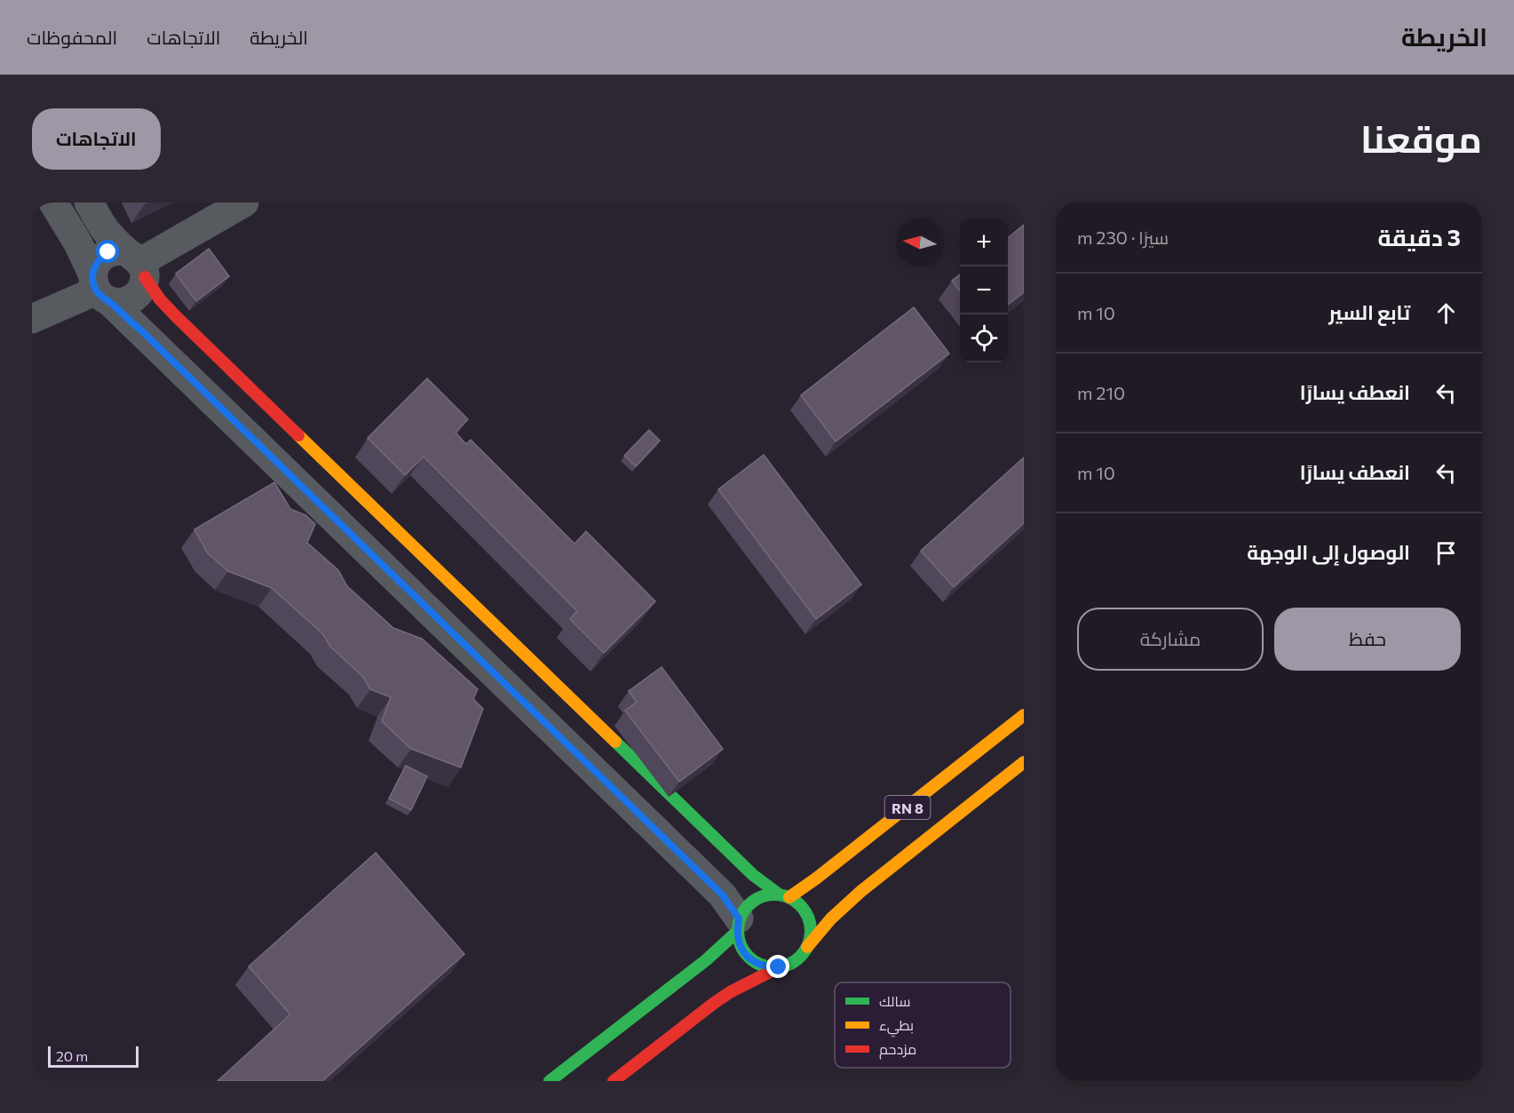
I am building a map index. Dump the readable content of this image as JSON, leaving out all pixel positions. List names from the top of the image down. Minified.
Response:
{"streets":{"main road":["RN 8"]},"legend":["سالك","بطيء","مزدحم"],"scale_bar":"20 m","north":"left","page":{"header":"الخريطة","nav":["الخريطة","الاتجاهات","المحفوظات"],"title":"موقعنا","buttons":["الاتجاهات",["حفظ","مشاركة"]],"heading":["3 دقيقة","سيرًا · 230 m"],"map_buttons":["+","−"],"list":[["تابع السير","10 m"],["انعطف يسارًا","210 m"],["انعطف يسارًا","10 m"],"الوصول إلى الوجهة"],"scale":"20 m"}}
